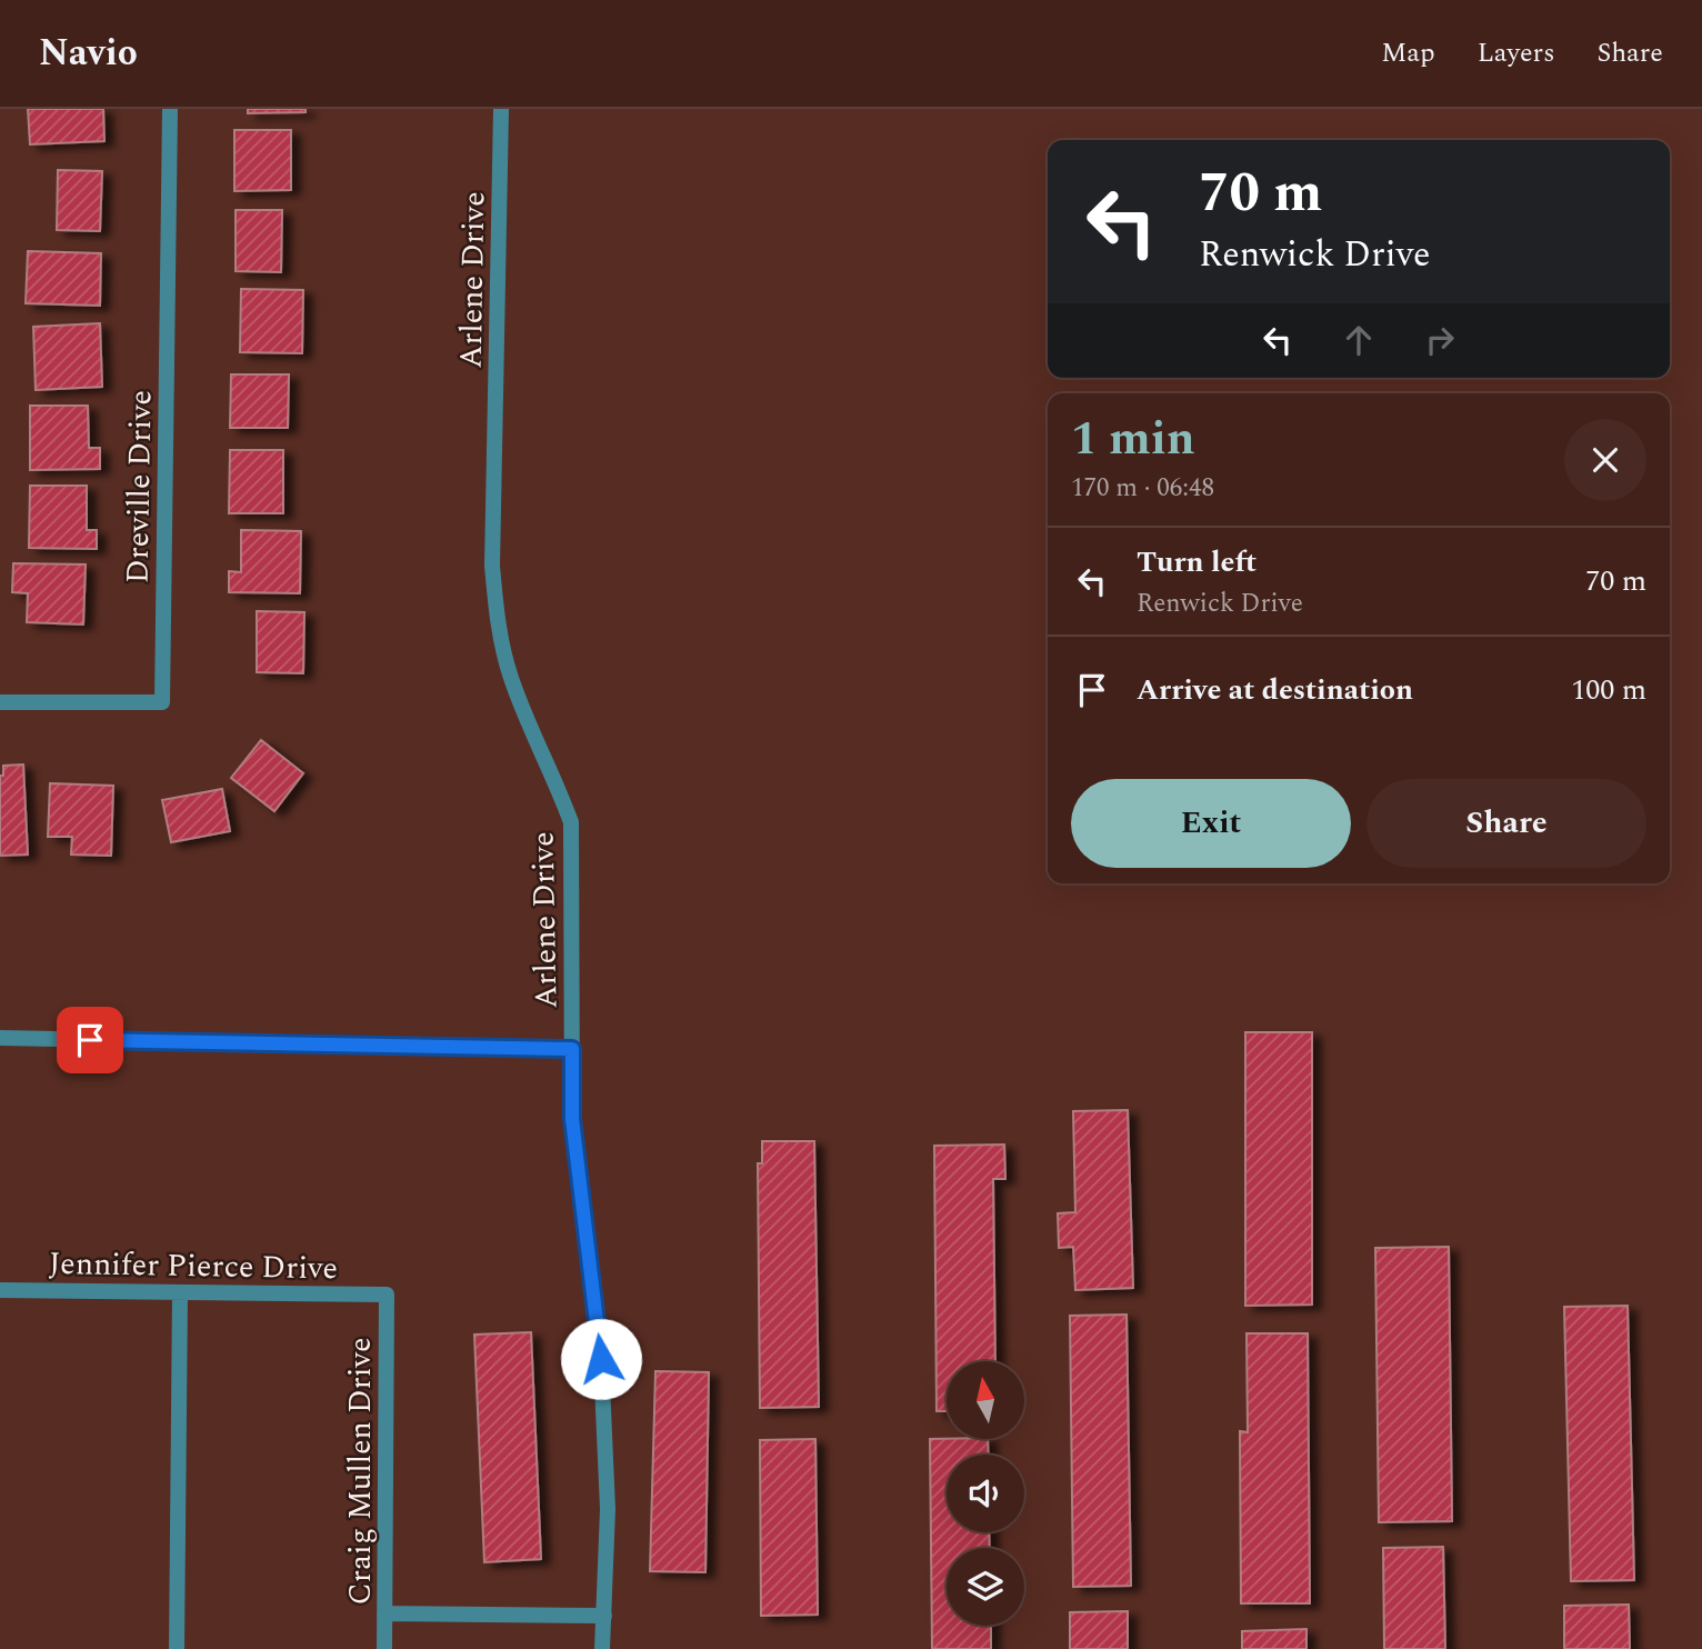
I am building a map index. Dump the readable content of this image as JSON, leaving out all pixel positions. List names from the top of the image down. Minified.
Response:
{"streets":{"street":["Arlene Drive","Dreville Drive","Jennifer Pierce Drive","Craig Mullen Drive"]},"crossings":[["Jennifer Pierce Drive","Craig Mullen Drive"]],"north":"top","page":{"header":"Navio","nav":["Map","Layers","Share"],"turn":["70 m","Renwick Drive"],"heading":["1 min","170 m · 06:48"],"list":[{"name":"Turn left","note":"Renwick Drive","value":"70 m"},{"name":"Arrive at destination","value":"100 m"}],"buttons":["Exit","Share"]}}
